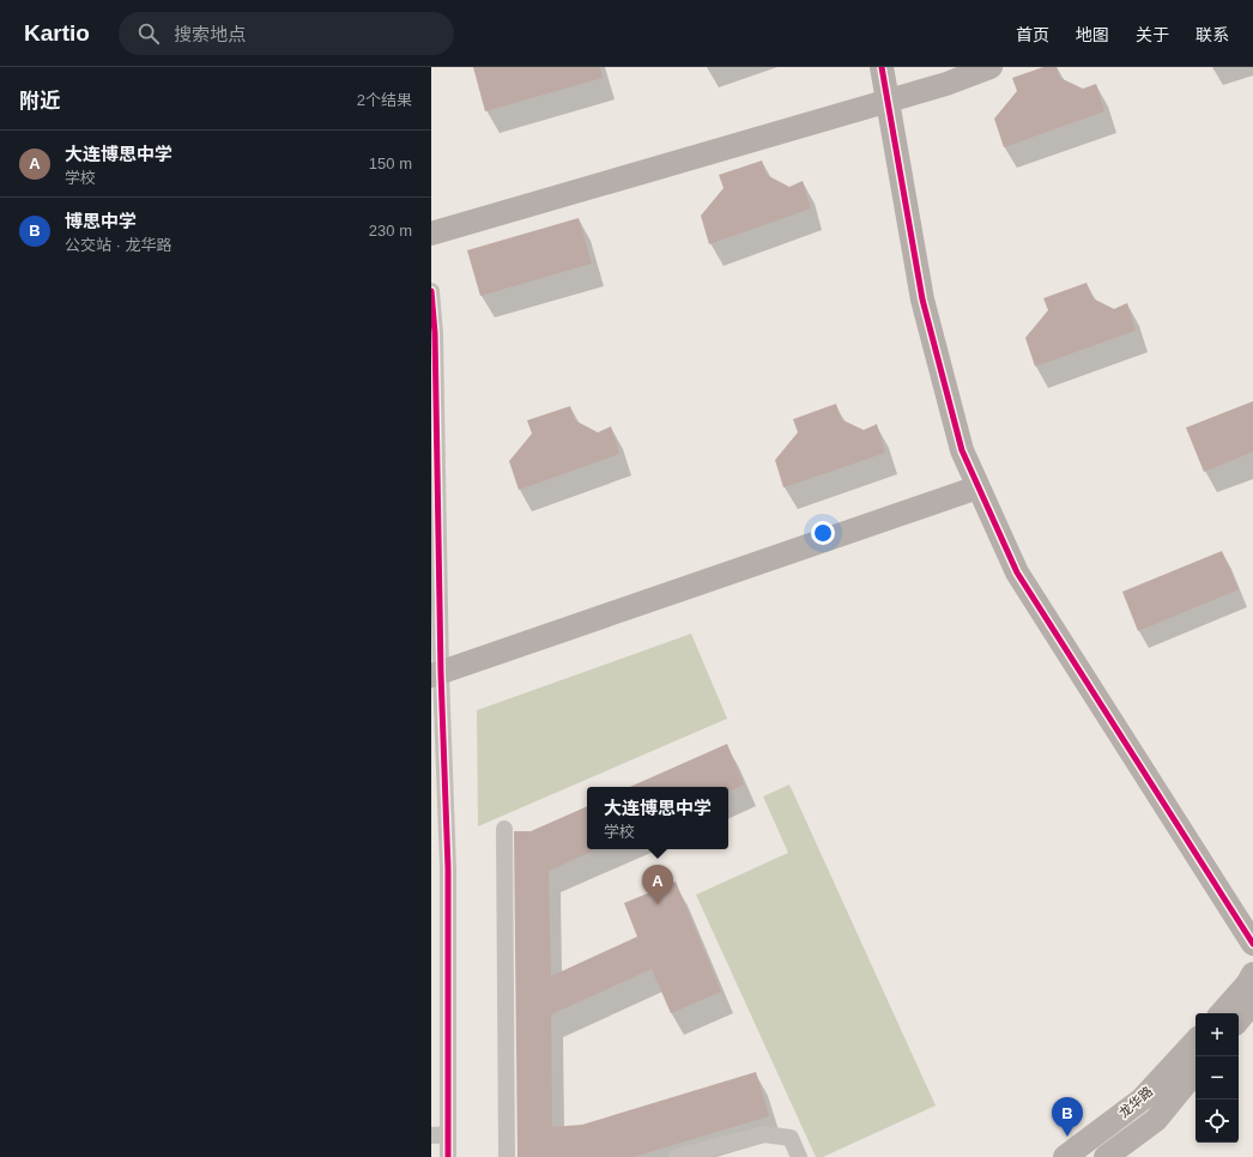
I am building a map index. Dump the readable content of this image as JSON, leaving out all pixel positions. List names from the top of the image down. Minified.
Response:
{"streets":{"street":["龙华路"]},"page":{"header":"Kartio","search":"搜索地点","nav":["首页","地图","关于","联系"],"heading":["附近","2个结果"],"list":[{"mark":"A","name":"大连博思中学","note":"学校","value":"150 m"},{"mark":"B","name":"博思中学","note":"公交站 · 龙华路","value":"230 m"}],"popup":["大连博思中学","学校"],"pins":["A","B"],"map_buttons":["+","−"]}}
